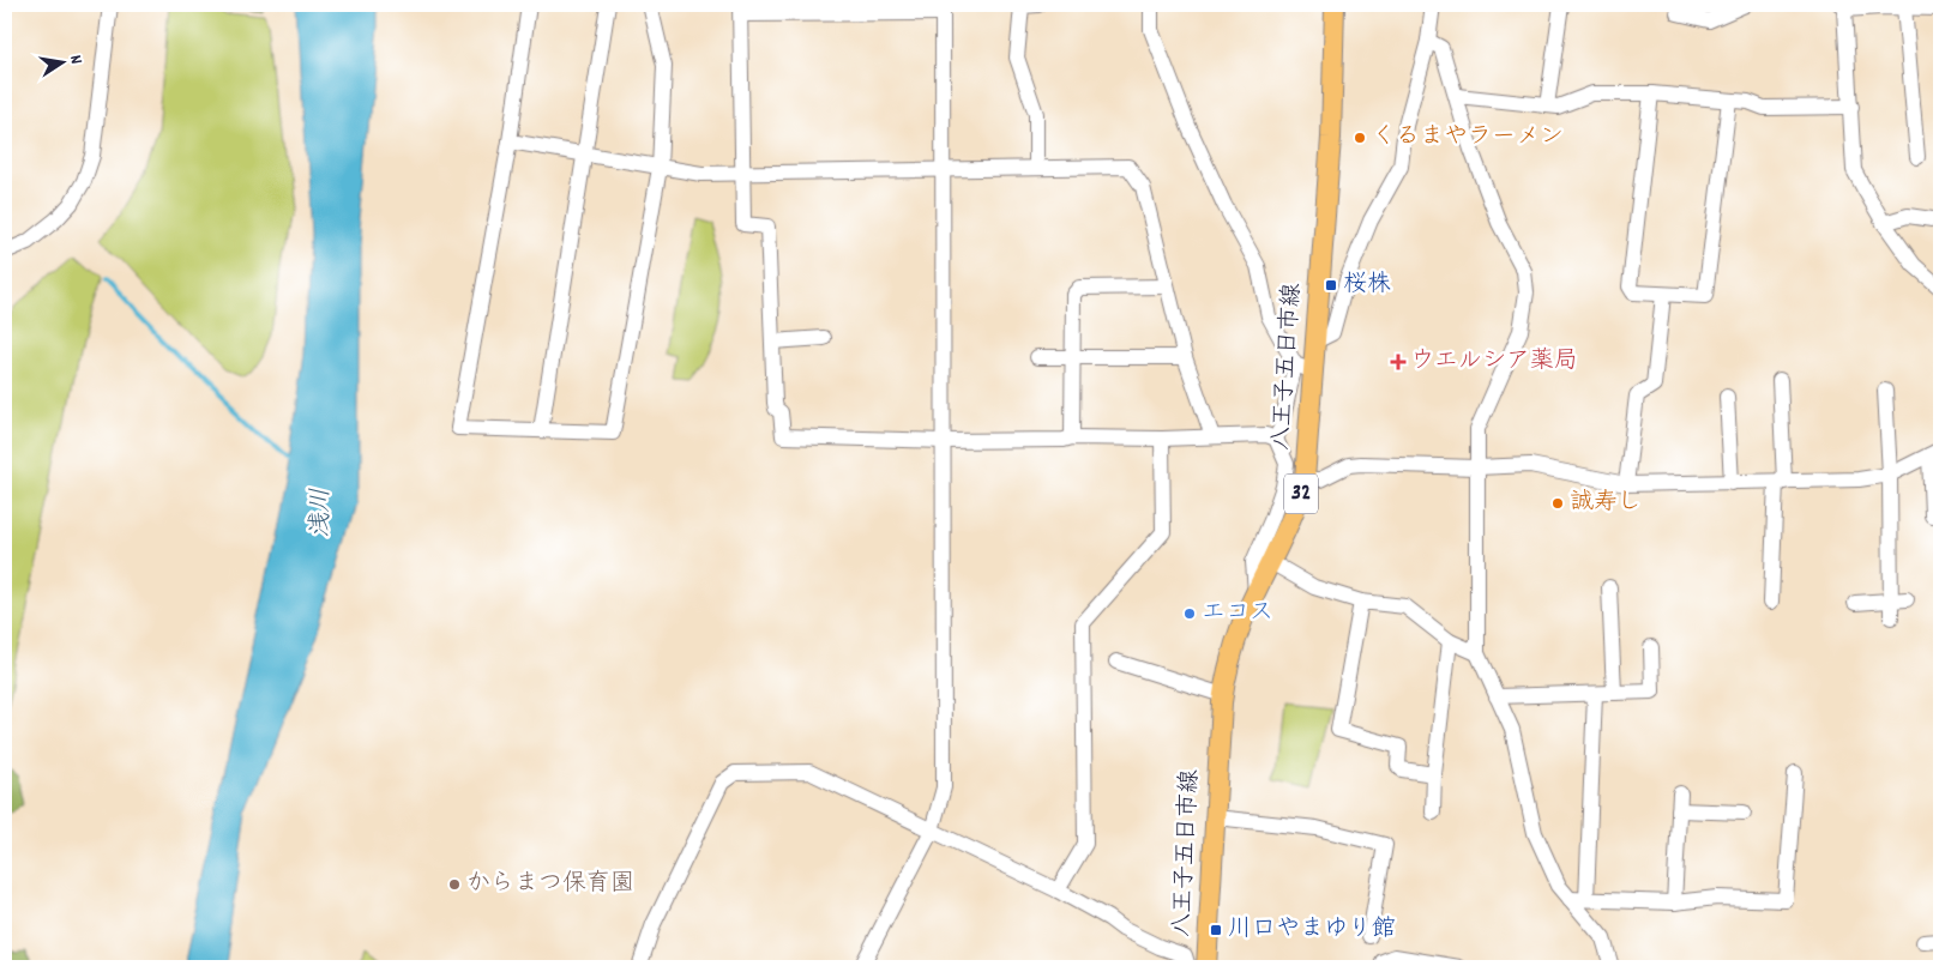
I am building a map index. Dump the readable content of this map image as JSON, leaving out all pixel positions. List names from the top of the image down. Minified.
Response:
{"streets":{"main road":["八王子五日市線","32"]},"water":["浅川"],"places":{"other":["くるまやラーメン","誠寿し","エコス","からまつ保育園"],"transit":["桜株","川口やまゆり館"],"health":["ウエルシア薬局"]},"north":"right"}
